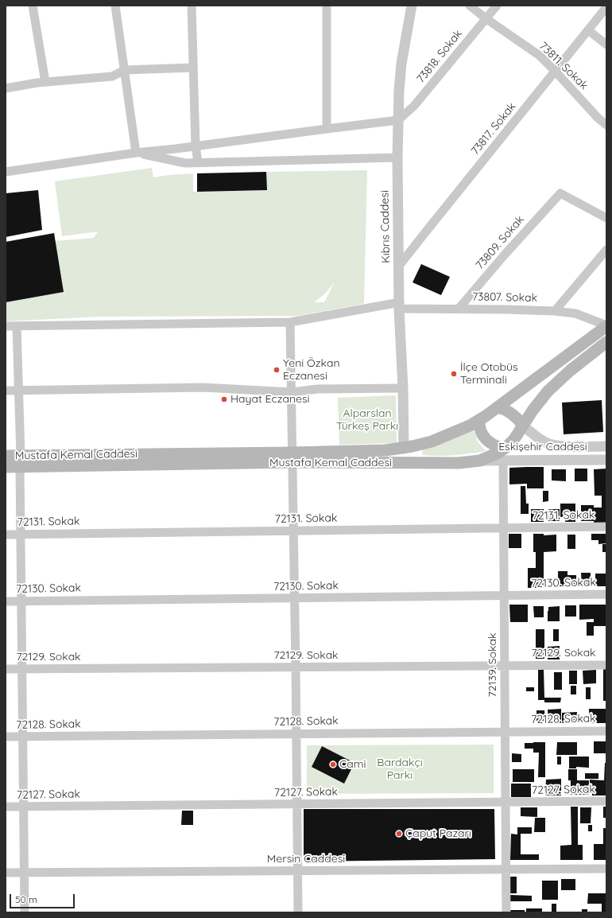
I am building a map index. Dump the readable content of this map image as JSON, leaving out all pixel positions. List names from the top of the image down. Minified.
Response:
{"streets":{"main road":["Mustafa Kemal Caddesi"],"street":["73818. Sokak","73811. Sokak","73817. Sokak","Kıbrıs Caddesi","73809. Sokak","73807. Sokak","Eskişehir Caddesi","72131. Sokak","72130. Sokak","72129. Sokak","72139. Sokak","72128. Sokak","72127. Sokak","Mersin Caddesi"]},"crossings":[["73818. Sokak","73811. Sokak"],["73818. Sokak","Kıbrıs Caddesi"],["73811. Sokak","73817. Sokak"],["73817. Sokak","Kıbrıs Caddesi"],["Kıbrıs Caddesi","73807. Sokak"],["Kıbrıs Caddesi","Mustafa Kemal Caddesi"],["73809. Sokak","73807. Sokak"],["73807. Sokak","Mustafa Kemal Caddesi"],["Eskişehir Caddesi","Mustafa Kemal Caddesi"],["Eskişehir Caddesi","72139. Sokak"],["Mustafa Kemal Caddesi","72139. Sokak"],["72131. Sokak","72139. Sokak"],["72130. Sokak","72139. Sokak"],["72129. Sokak","72139. Sokak"],["72139. Sokak","72128. Sokak"],["72139. Sokak","72127. Sokak"],["72139. Sokak","Mersin Caddesi"]],"parks":["Alparslan Türkeş Parkı","Bardakçı Parkı"],"places":["Yeni Özkan Eczanesi","İlçe Otobüs Terminali","Hayat Eczanesi","Cami","Çaput Pazarı"],"scale_bar":"50 m"}
